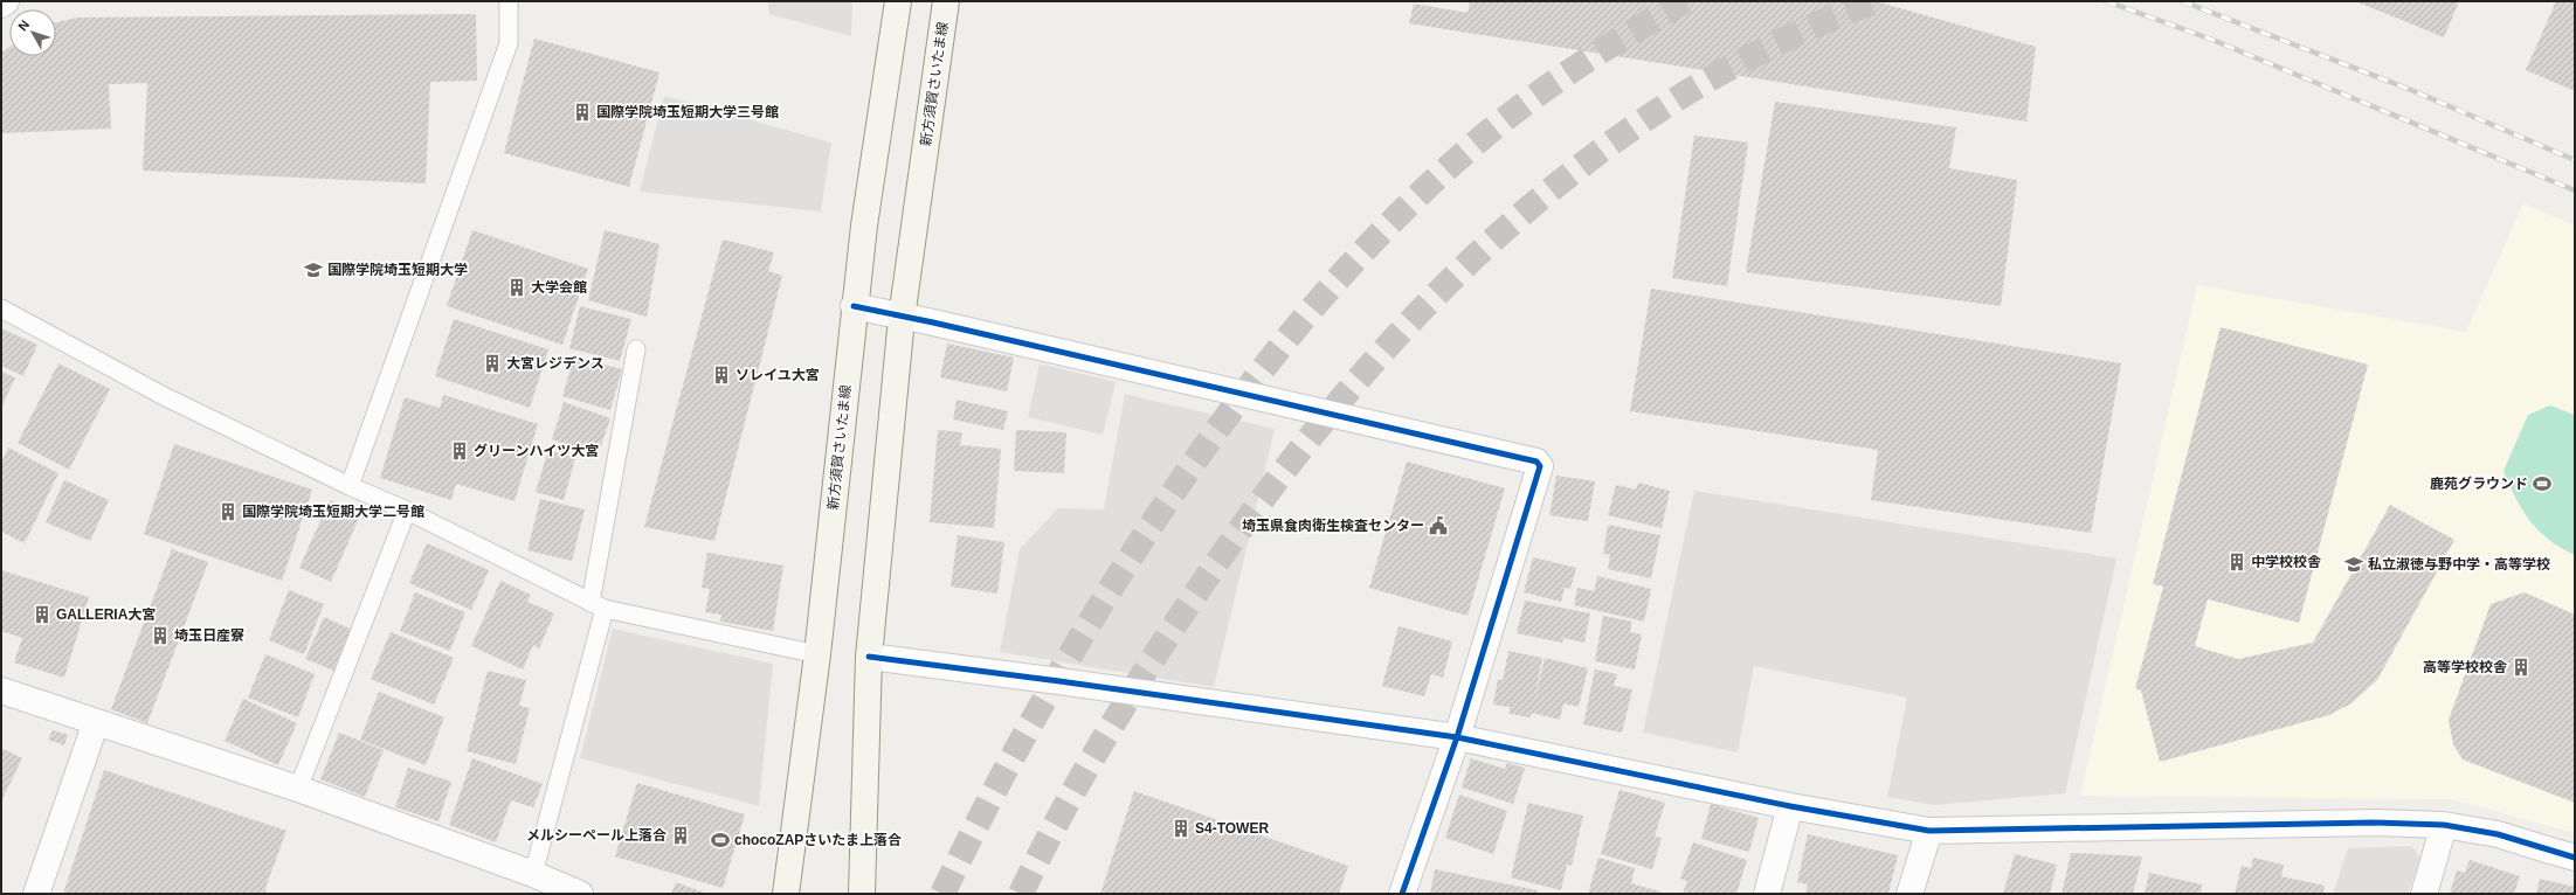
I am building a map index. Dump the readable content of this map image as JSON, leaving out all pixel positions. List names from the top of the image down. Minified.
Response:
{"streets":{"main road":["新方須賀さいたま線"]},"places":{"building":["国際学院埼玉短期大学三号館","大学会館","大宮レジデンス","ソレイユ大宮","グリーンハイツ大宮","国際学院埼玉短期大学二号館","中学校校舎","GALLERIA大宮","埼玉日産寮","高等学校校舎","S4-TOWER","メルシーペール上落合"],"school or university":["国際学院埼玉短期大学","私立淑徳与野中学・高等学校"],"sports":["鹿苑グラウンド","chocoZAPさいたま上落合"],"public building":["埼玉県食肉衛生検査センター"]},"north":"top left"}
